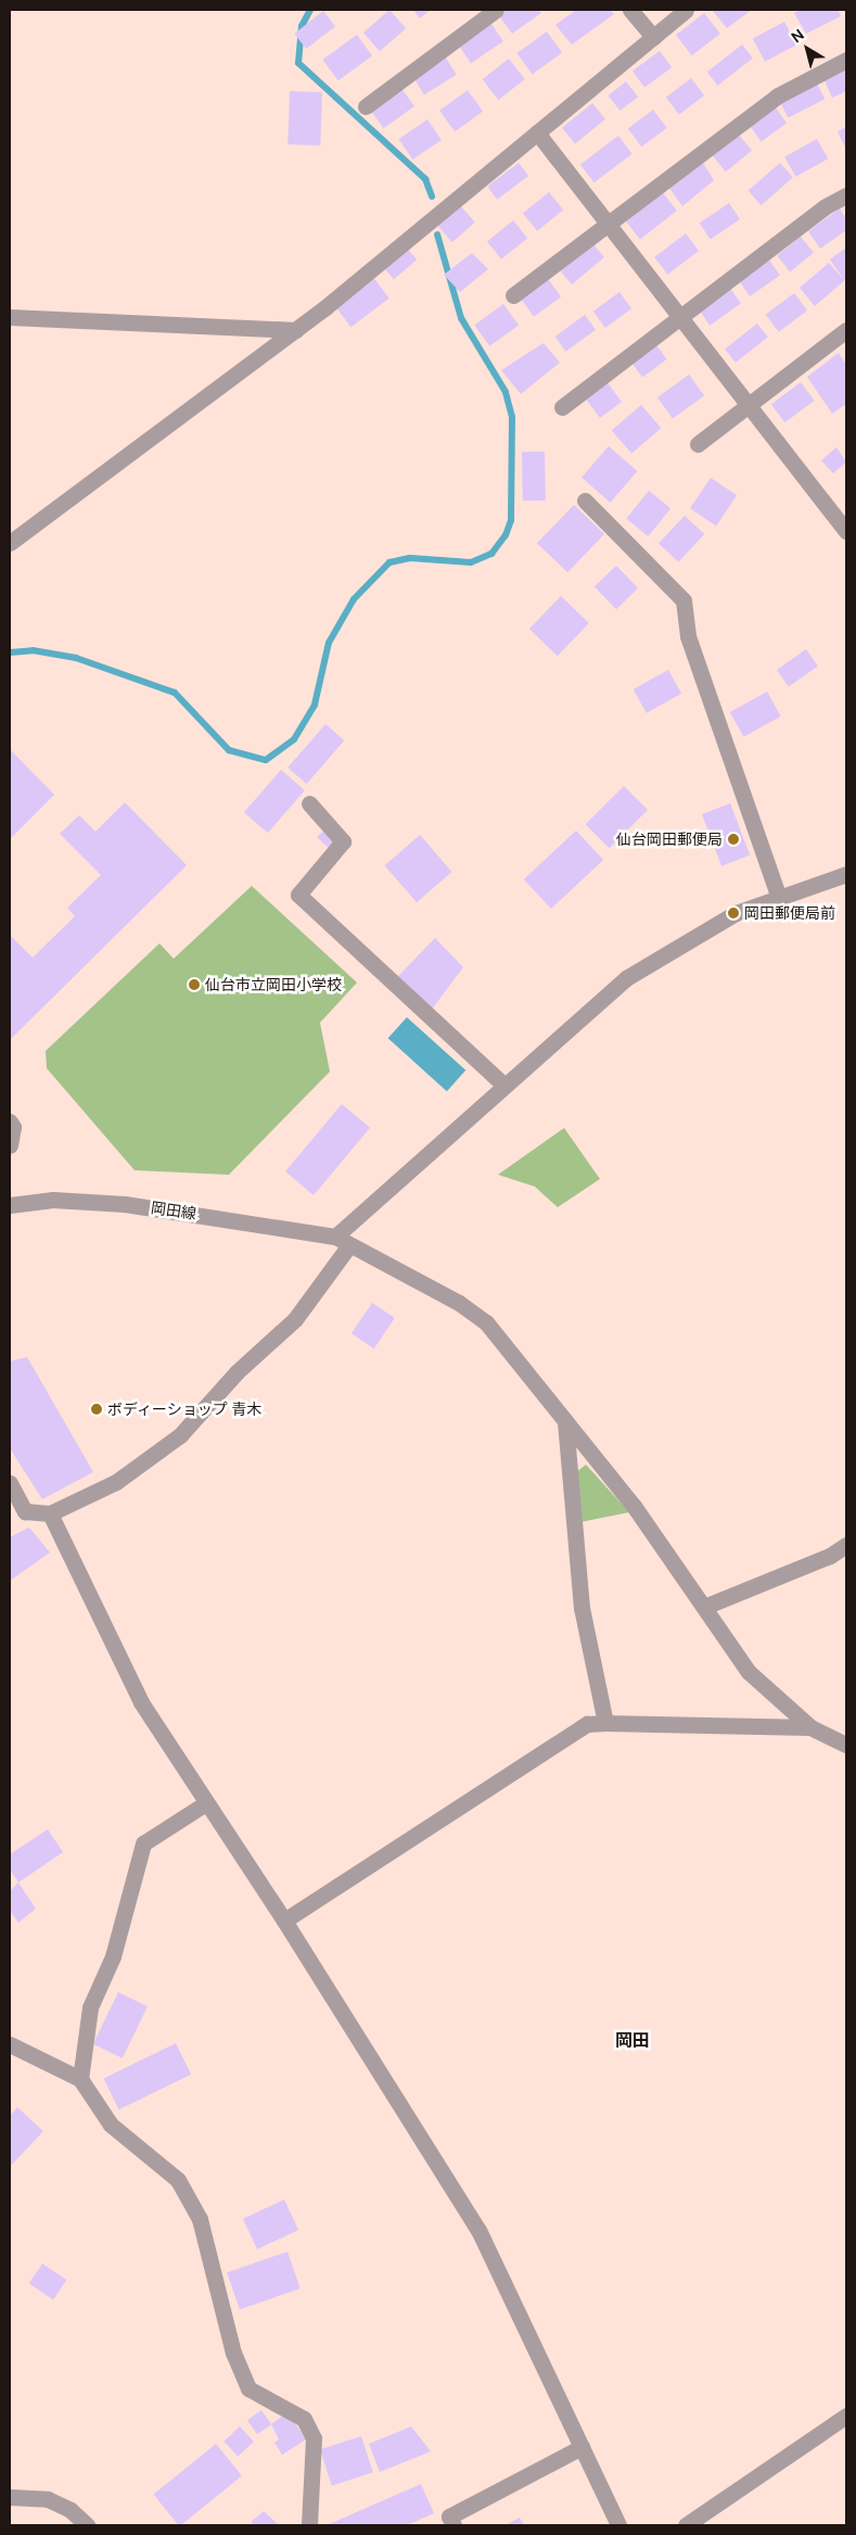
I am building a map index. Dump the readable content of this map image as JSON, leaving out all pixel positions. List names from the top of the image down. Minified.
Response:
{"streets":{"street":["岡田線"]},"districts":["岡田"],"places":["仙台岡田郵便局","岡田郵便局前","仙台市立岡田小学校","ボディーショップ 青木"],"north":"top left"}
